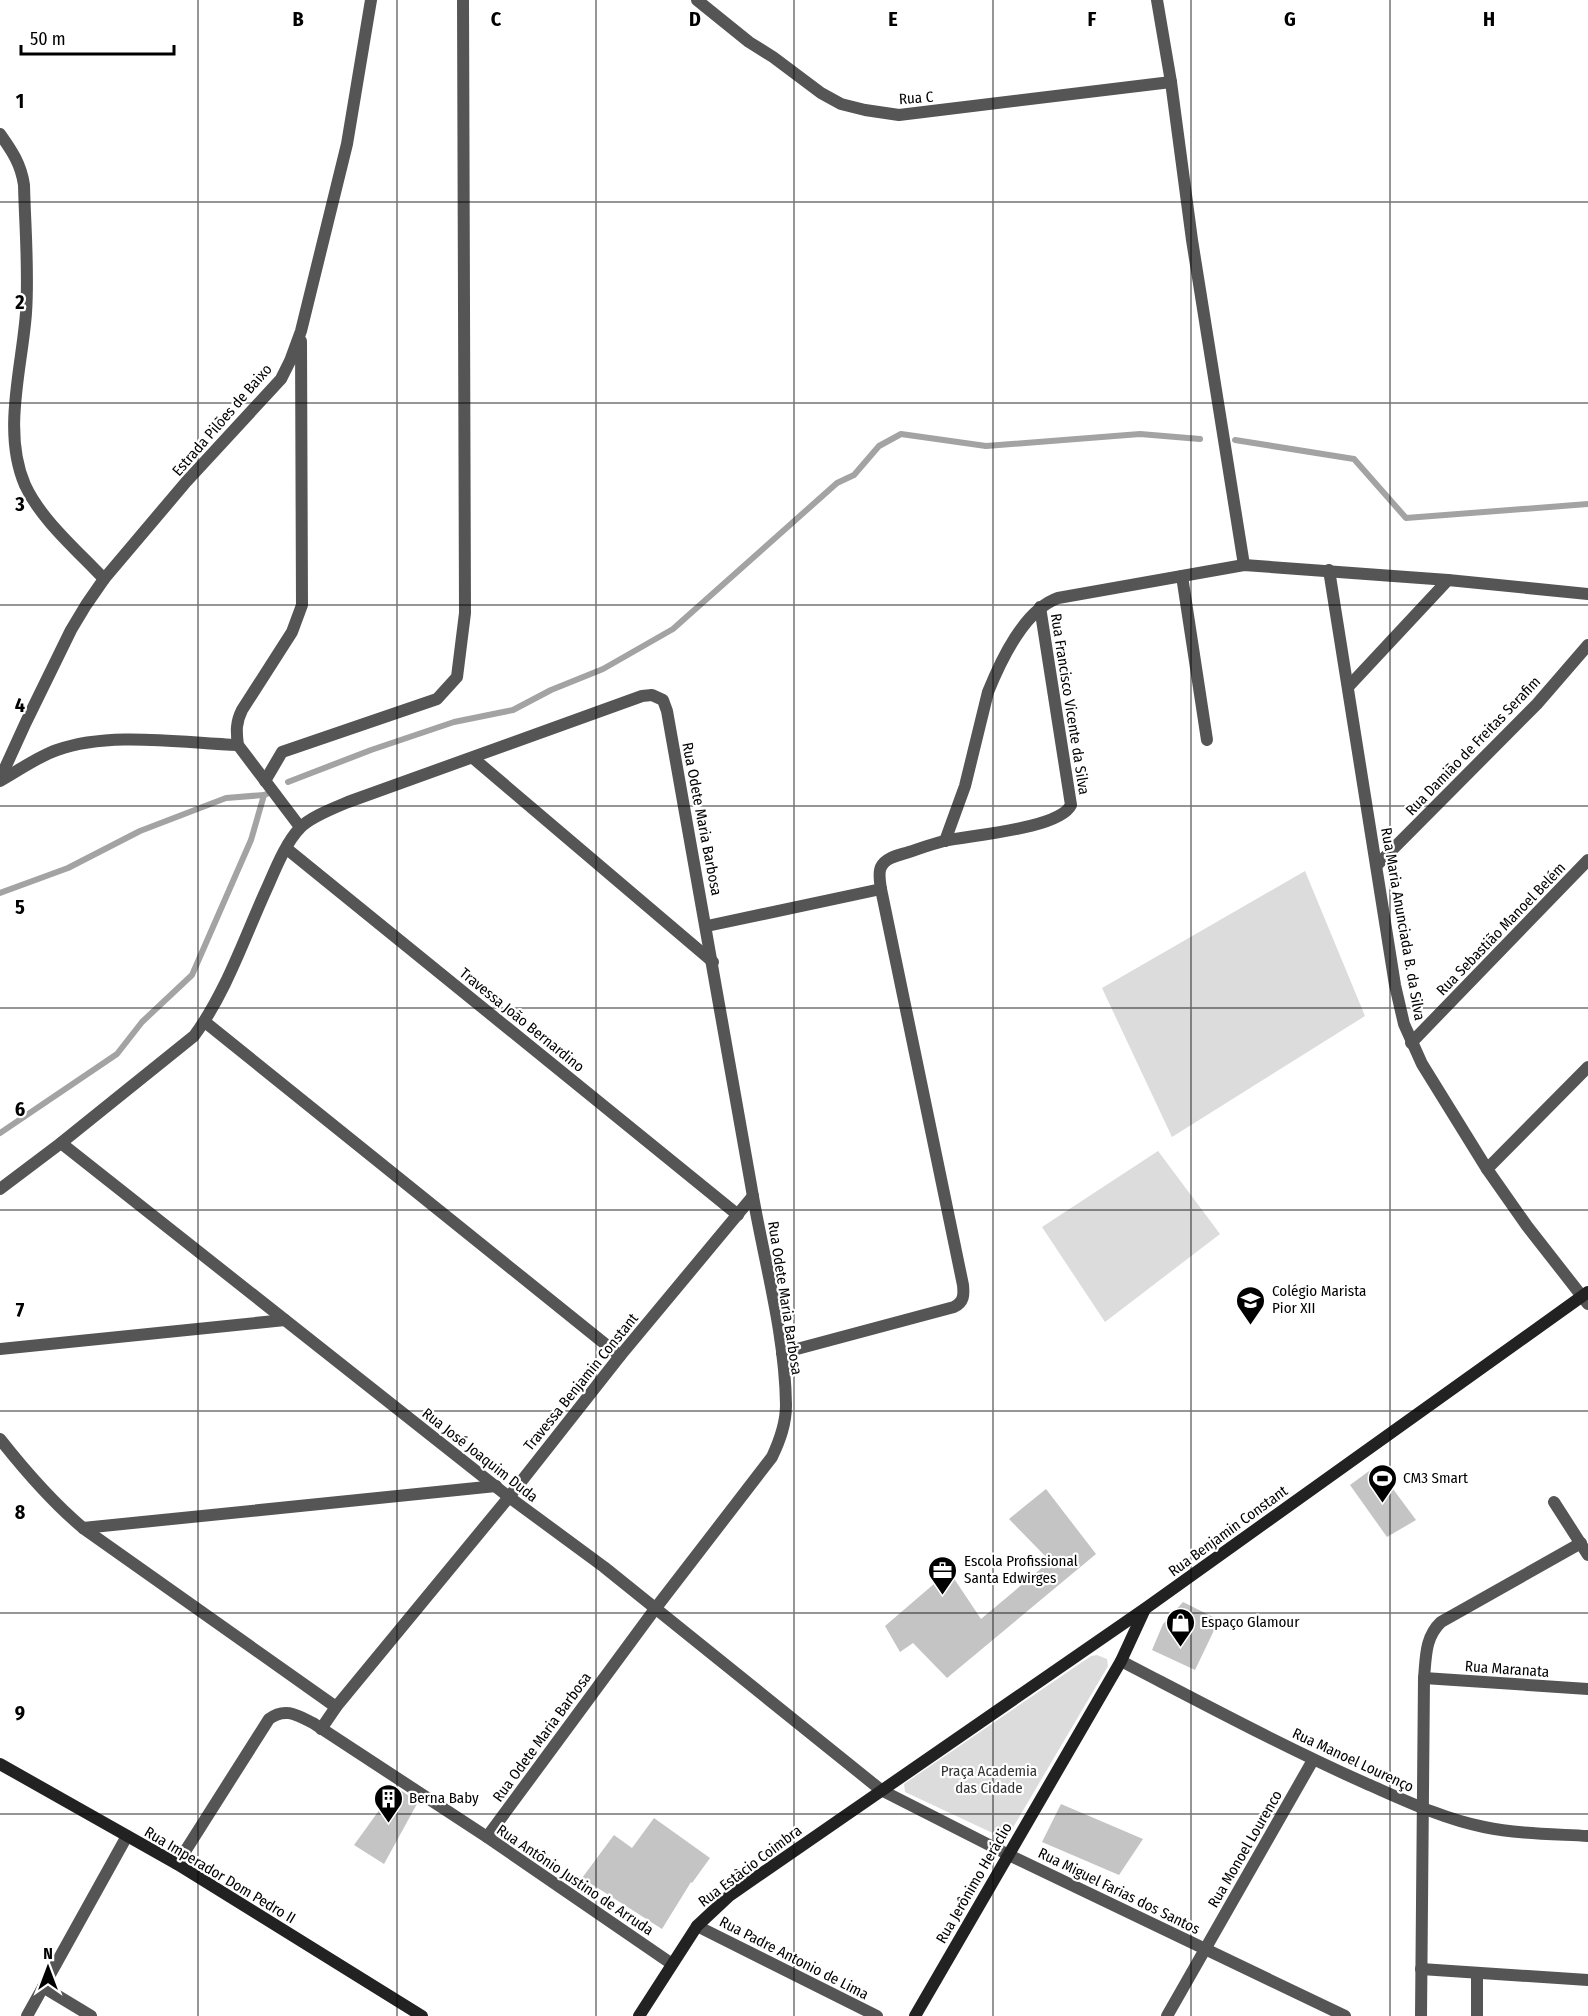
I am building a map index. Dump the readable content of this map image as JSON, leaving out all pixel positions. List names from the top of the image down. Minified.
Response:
{"streets":{"main road":["Rua Benjamin Constant","Rua Estàcio Coimbra","Rua Imperador Dom Pedro II","Rua Jerônimo Heráclio"],"street":["Rua C","Estrada Pilões de Baixo","Rua Francisco Vicente da Silva","Rua Damião de Freitas Serafim","Rua Odete Maria Barbosa","Rua Maria Anunciada B. da Silva","Rua Sebastião Manoel Belém","Travessa João Bernardino","Travessa Benjamin Constant","Rua José Joaquim Duda","Rua Maranata","Rua Manoel Lourenço","Rua Monoel Lourenco","Rua Antônio Justino de Arruda","Rua Miguel Farias dos Santos","Rua Padre Antonio de Lima"]},"crossings":[["Rua Damião de Freitas Serafim","Rua Maria Anunciada B. da Silva"],["Rua Odete Maria Barbosa","Travessa Benjamin Constant"],["Rua Odete Maria Barbosa","Rua José Joaquim Duda"],["Rua Odete Maria Barbosa","Rua Antônio Justino de Arruda"],["Rua Maria Anunciada B. da Silva","Rua Sebastião Manoel Belém"],["Rua Maria Anunciada B. da Silva","Rua Benjamin Constant"],["Travessa João Bernardino","Travessa Benjamin Constant"],["Travessa Benjamin Constant","Rua José Joaquim Duda"],["Travessa Benjamin Constant","Rua Antônio Justino de Arruda"],["Rua José Joaquim Duda","Rua Benjamin Constant"],["Rua José Joaquim Duda","Rua Estàcio Coimbra"],["Rua José Joaquim Duda","Rua Miguel Farias dos Santos"],["Rua Benjamin Constant","Rua Estàcio Coimbra"],["Rua Benjamin Constant","Rua Jerônimo Heráclio"],["Rua Benjamin Constant","Rua Miguel Farias dos Santos"],["Rua Manoel Lourenço","Rua Monoel Lourenco"],["Rua Manoel Lourenço","Rua Jerônimo Heráclio"],["Rua Monoel Lourenco","Rua Miguel Farias dos Santos"],["Rua Estàcio Coimbra","Rua Antônio Justino de Arruda"],["Rua Estàcio Coimbra","Rua Miguel Farias dos Santos"],["Rua Estàcio Coimbra","Rua Padre Antonio de Lima"],["Rua Imperador Dom Pedro II","Rua Antônio Justino de Arruda"],["Rua Jerônimo Heráclio","Rua Miguel Farias dos Santos"]],"parks":["Praça Academia das Cidade"],"places":{"school or university":["Colégio Marista Pior XII"],"sports":["CM3 Smart"],"office":["Escola Profissional Santa Edwirges"],"shop":["Espaço Glamour"],"building":["Berna Baby"]},"scale_bar":"50 m","north":"top","grid":{"columns":["B","C","D","E","F","G","H"],"rows":["1","2","3","4","5","6","7","8","9"]}}
